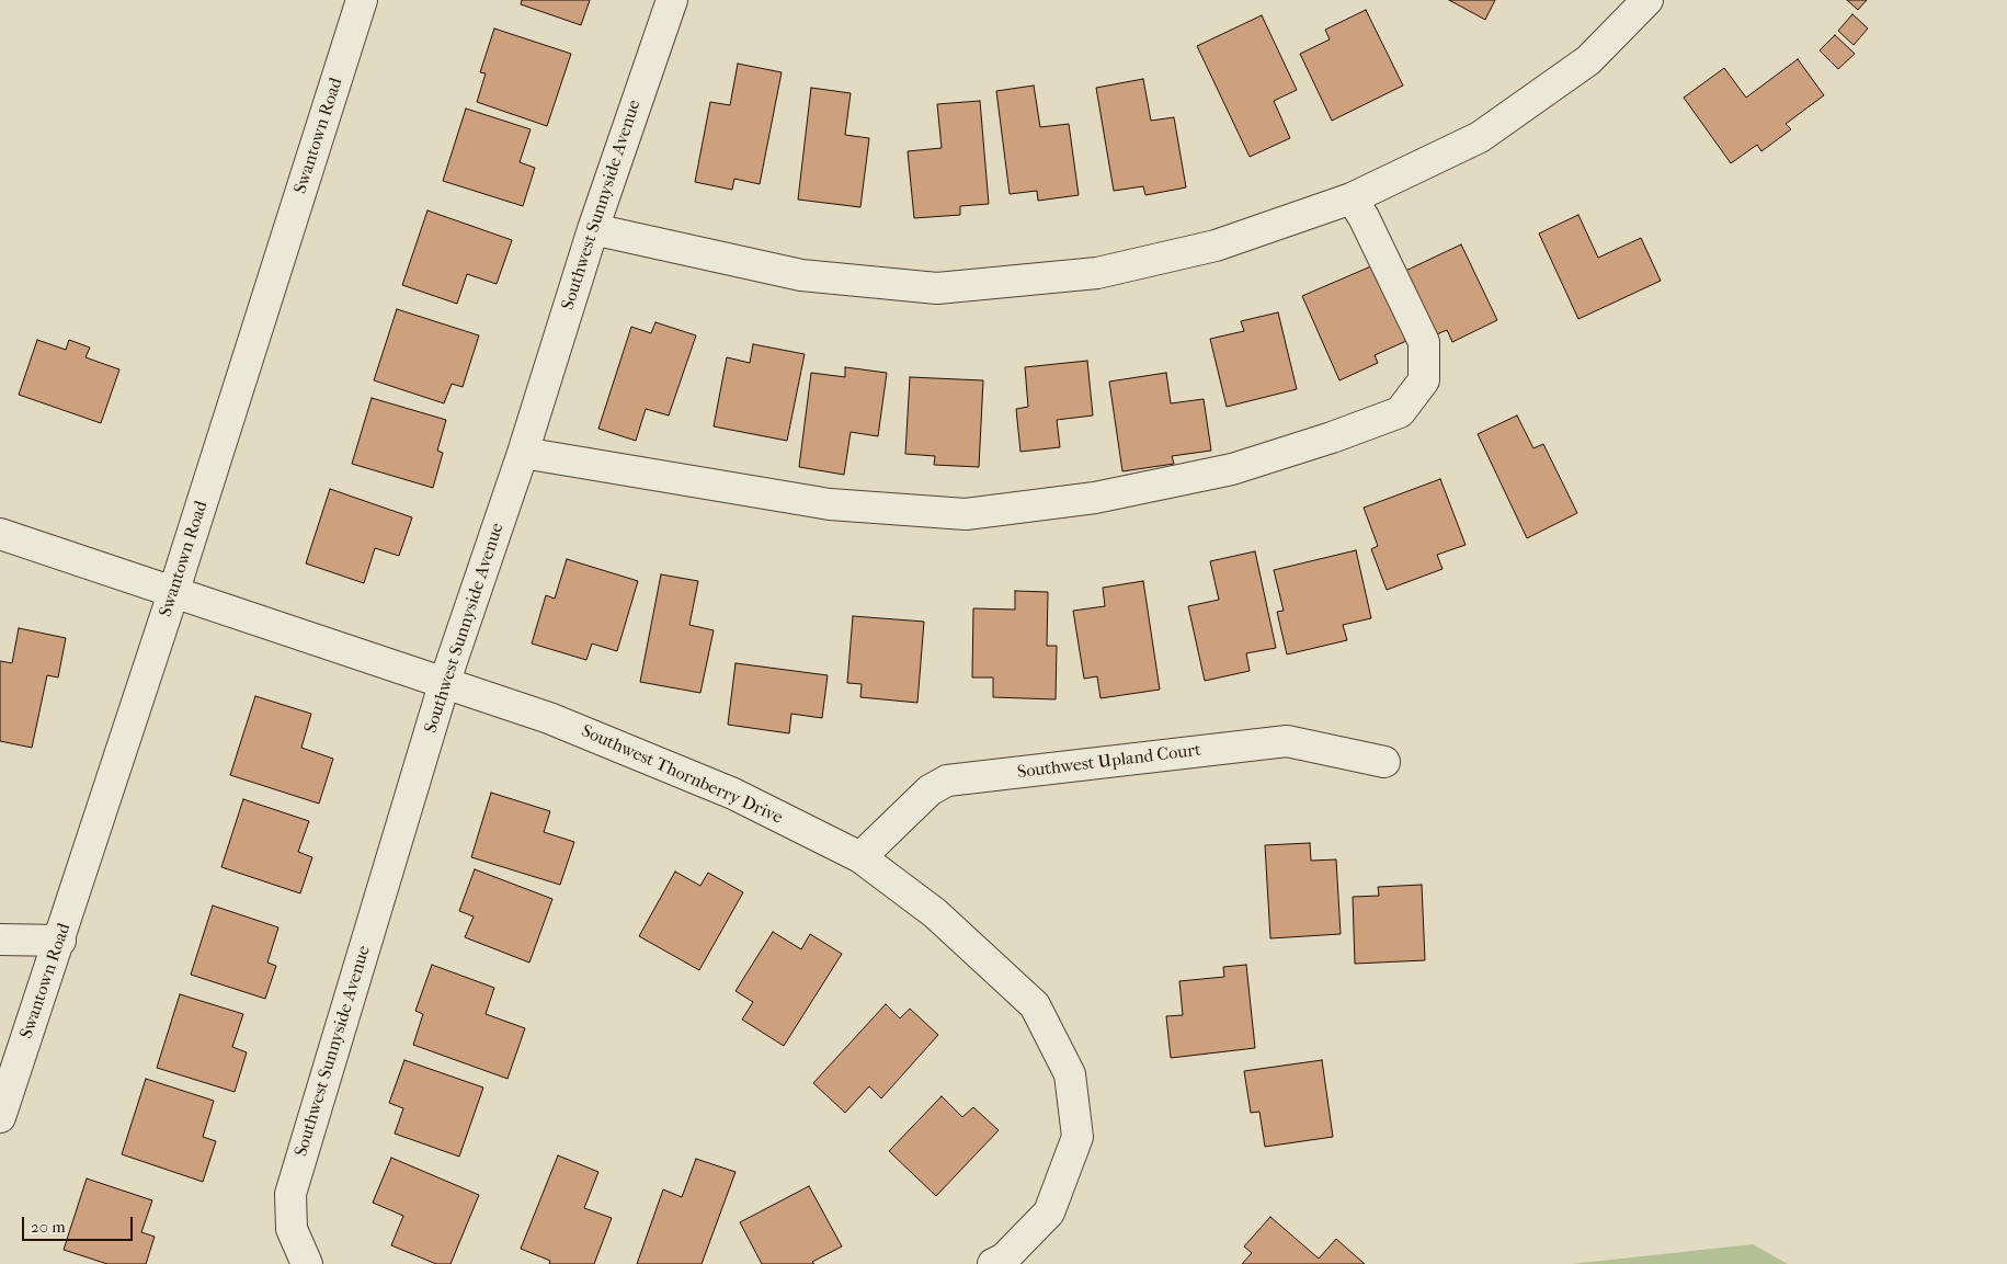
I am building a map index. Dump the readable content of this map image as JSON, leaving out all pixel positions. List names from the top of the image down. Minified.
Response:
{"streets":{"street":["Swantown Road","Southwest Sunnyside Avenue","Southwest Upland Court","Southwest Thornberry Drive"]},"crossings":[["Swantown Road","Southwest Thornberry Drive"],["Southwest Sunnyside Avenue","Southwest Thornberry Drive"],["Southwest Upland Court","Southwest Thornberry Drive"]],"scale_bar":"20 m"}
